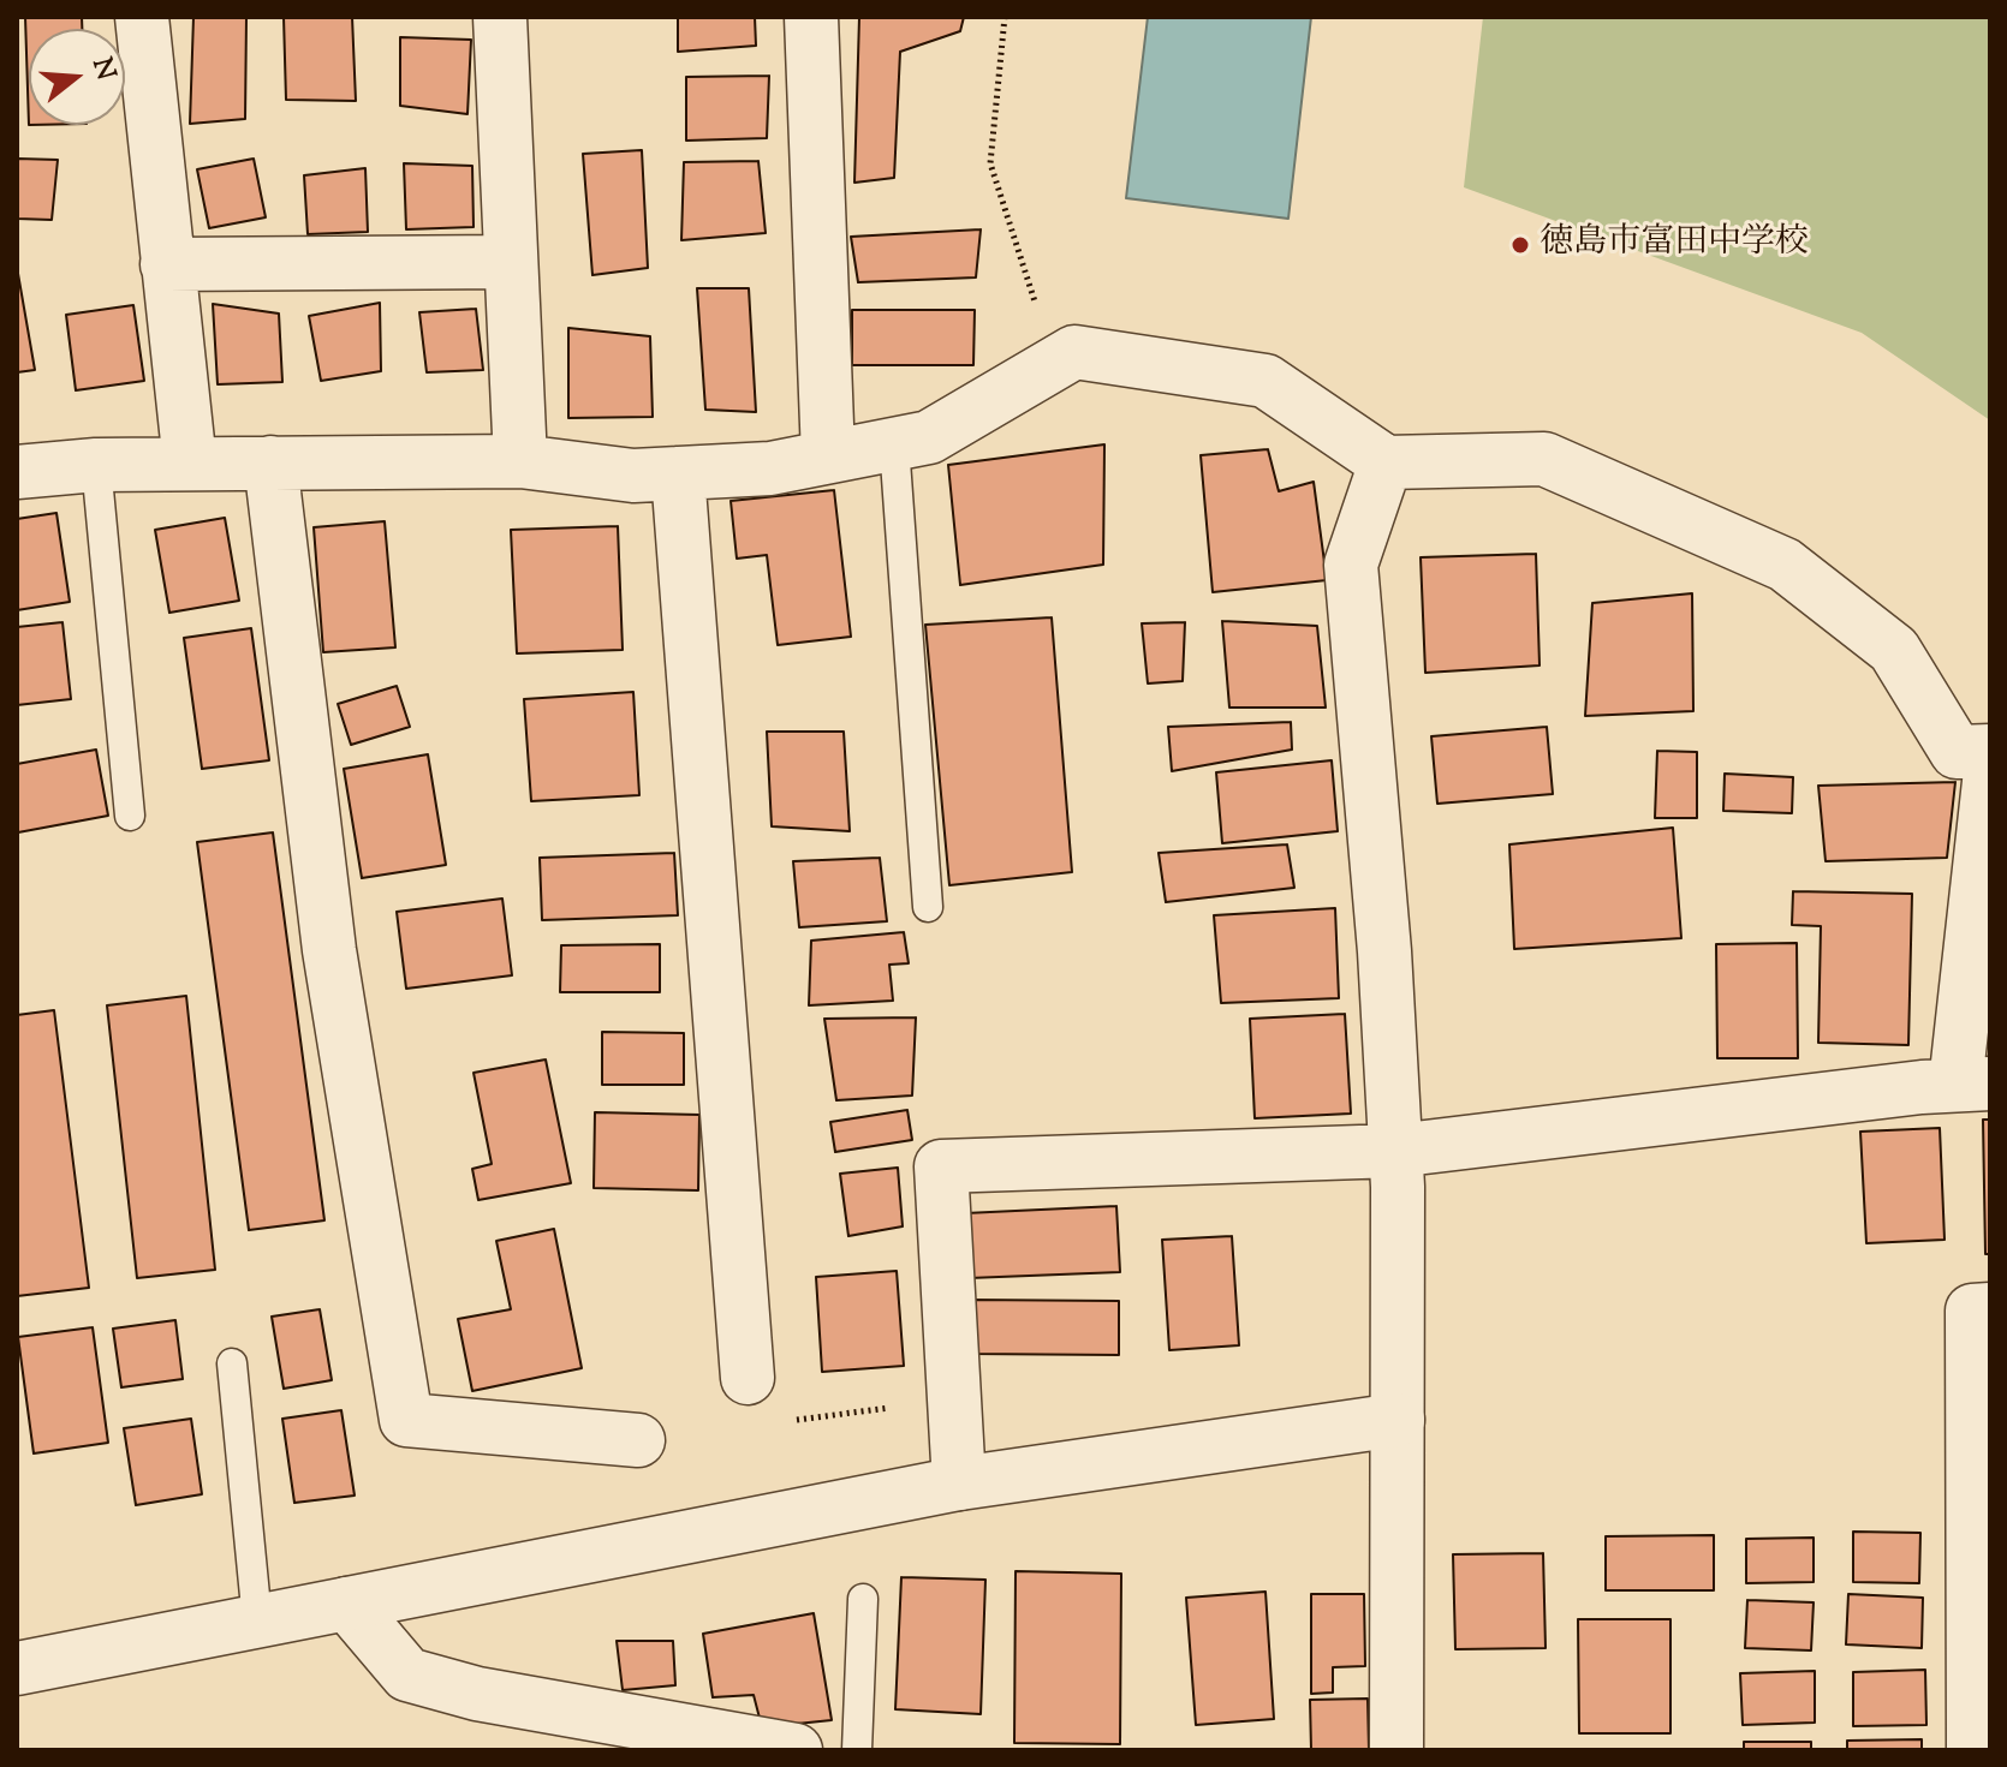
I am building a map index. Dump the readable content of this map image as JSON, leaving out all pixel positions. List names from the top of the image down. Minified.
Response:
{"places":["徳島市富田中学校"],"north":"right"}
